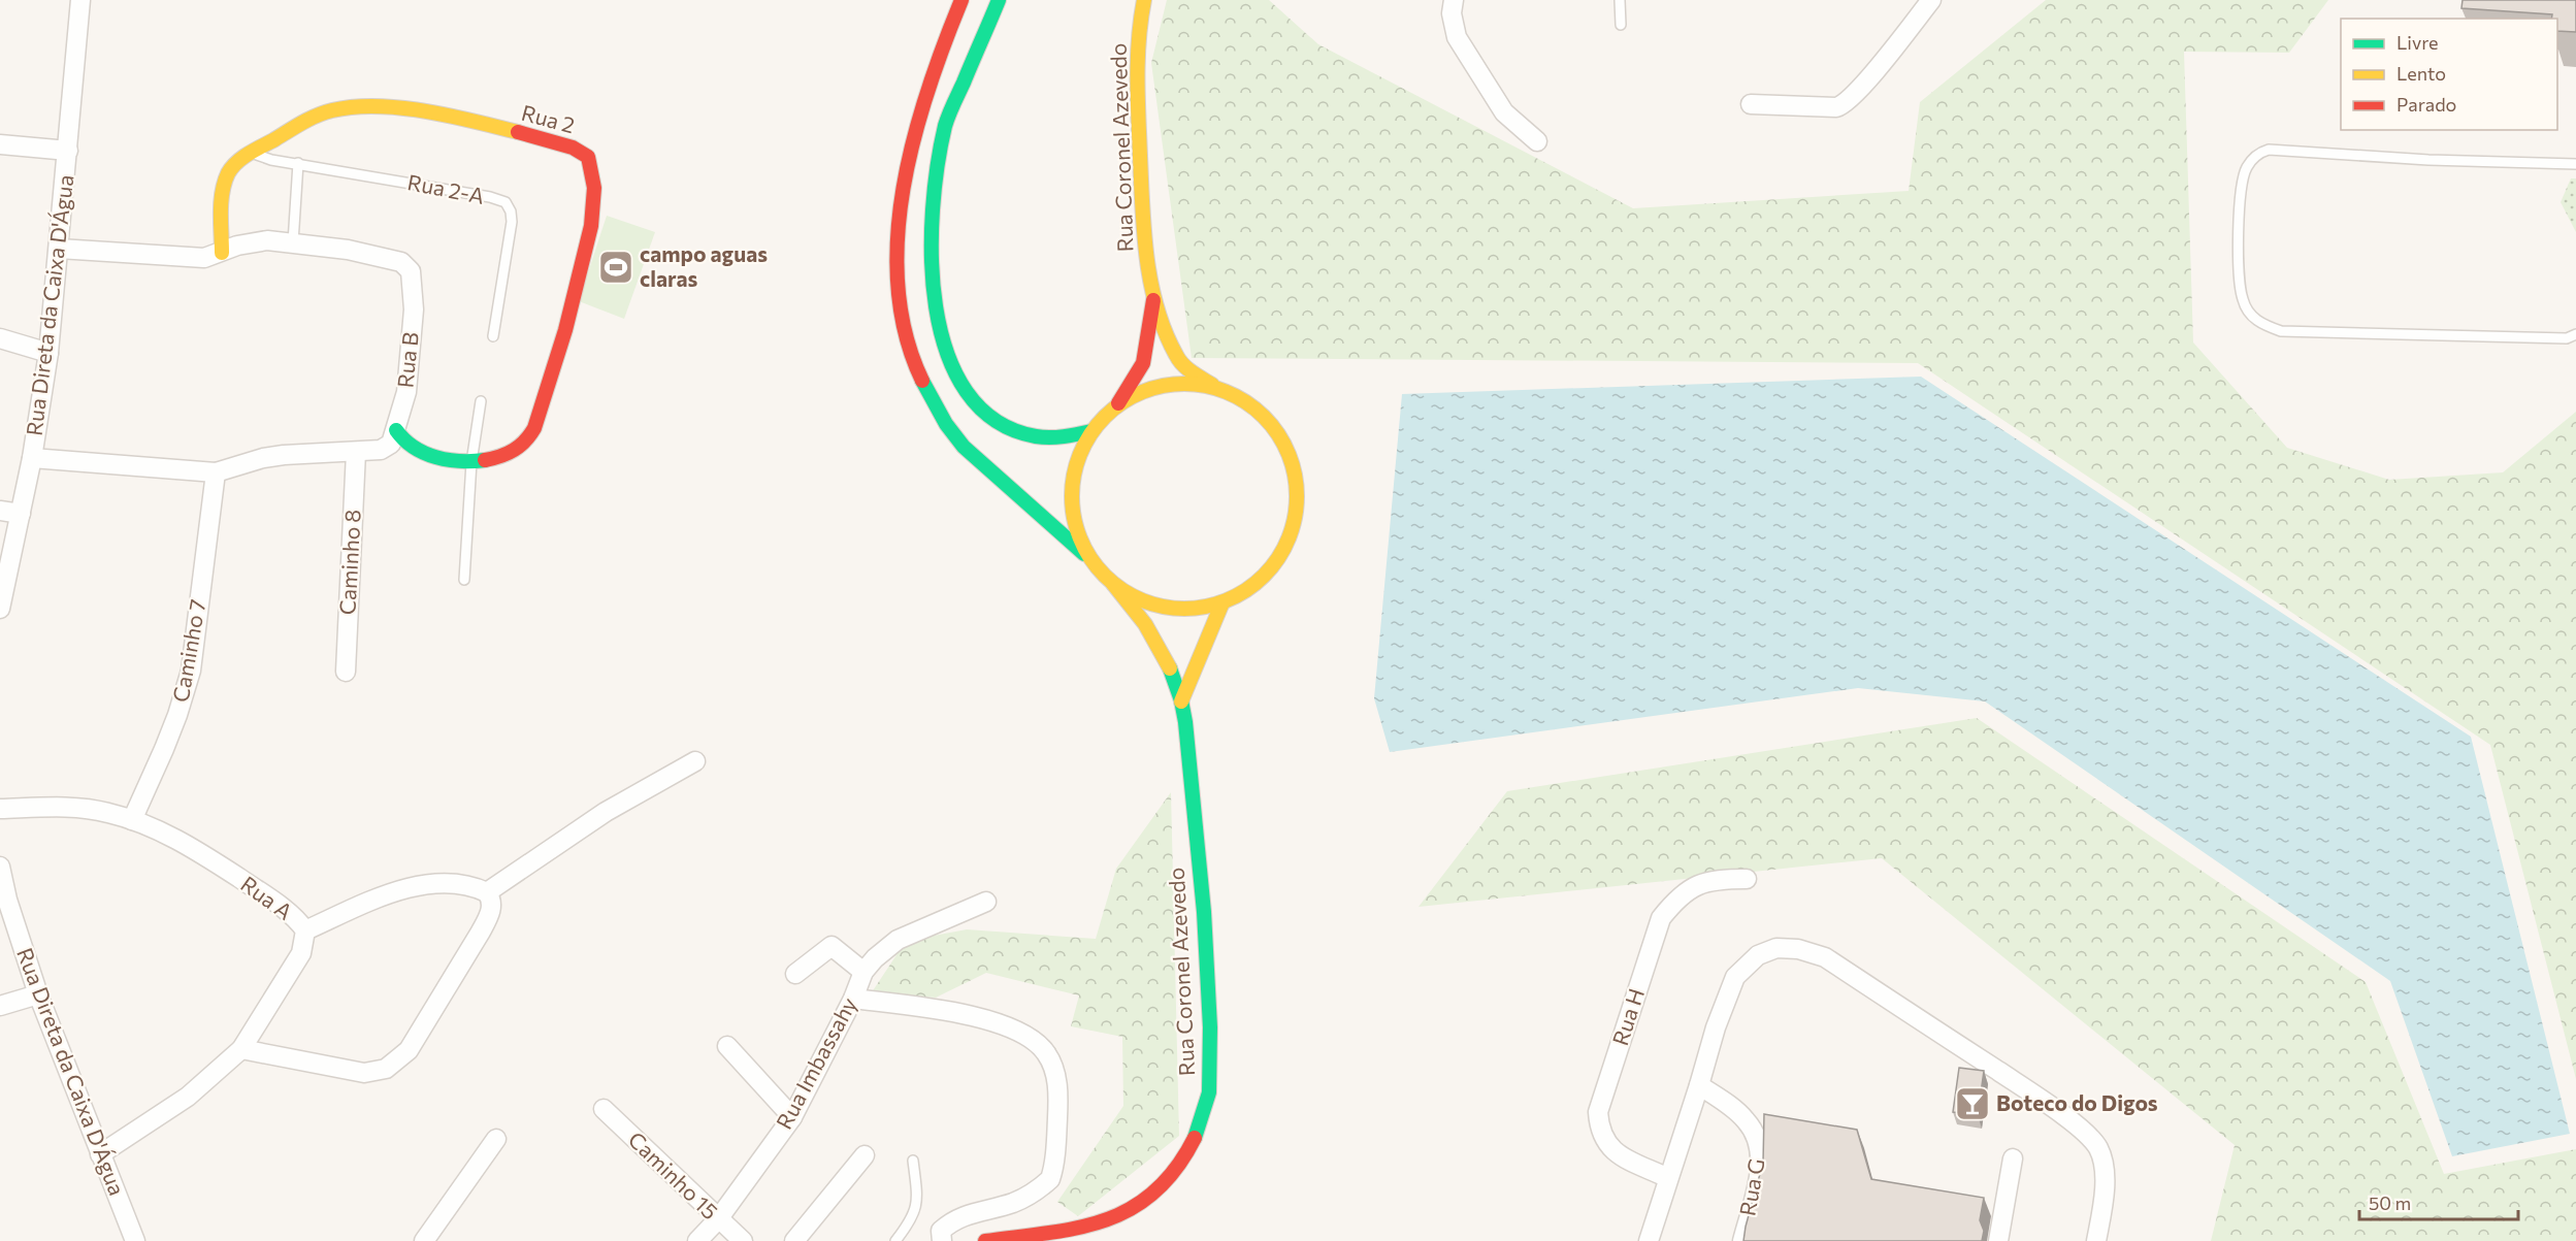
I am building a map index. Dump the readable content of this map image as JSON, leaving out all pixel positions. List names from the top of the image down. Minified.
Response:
{"streets":{"main road":["Rua 2","Rua Coronel Azevedo"],"street":["Rua Direta da Caixa D'Água","Rua B","Caminho 8","Caminho 7","Rua A","Rua H","Rua Imbassahy","Caminho 15","Rua G"],"lane":["Rua 2-A"]},"crossings":[["Rua 2","Rua 2-A"],["Rua 2","Rua B"],["Rua Direta da Caixa D'Água","Rua B"],["Rua Direta da Caixa D'Água","Rua A"],["Rua B","Caminho 8"],["Rua B","Caminho 7"],["Caminho 7","Rua A"],["Rua Imbassahy","Caminho 15"]],"places":{"sports":["campo aguas claras"],"bar":["Boteco do Digos"]},"legend":["Livre","Lento","Parado"],"scale_bar":"50 m"}
